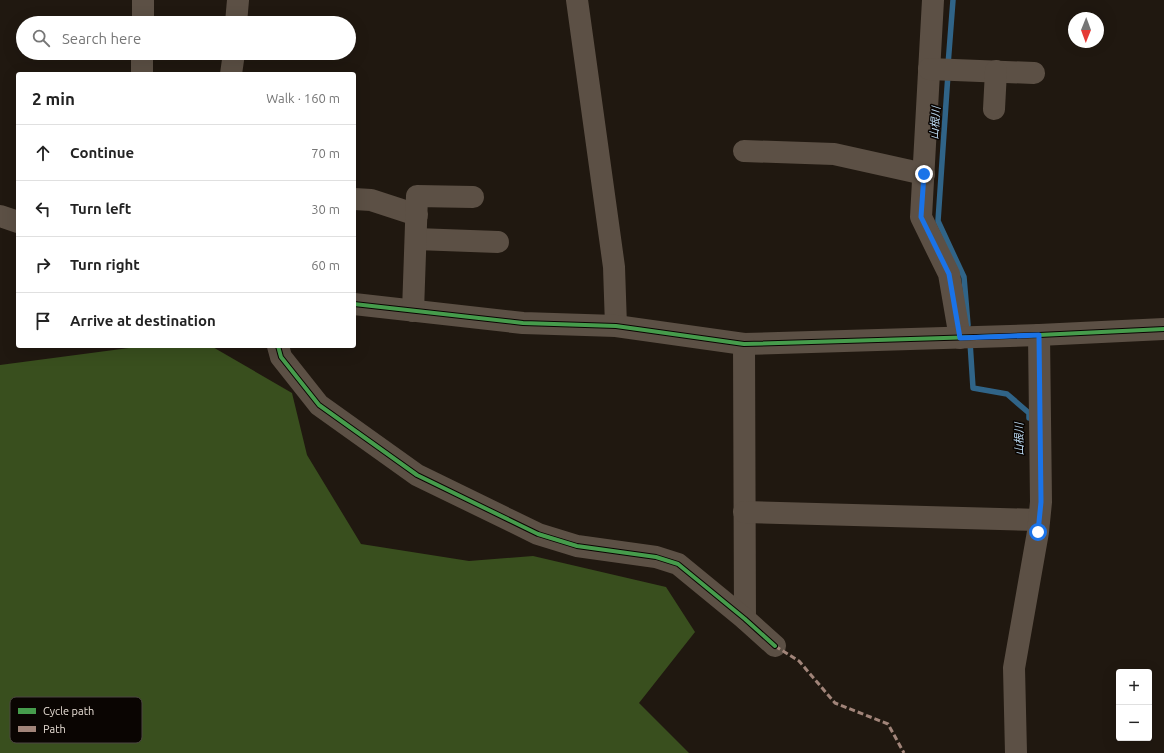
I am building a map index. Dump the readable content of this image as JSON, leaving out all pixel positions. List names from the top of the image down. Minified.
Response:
{"water":["山根川"],"legend":["Cycle path","Path"],"north":"bottom","page":{"search":"Search here","heading":["2 min","Walk · 160 m"],"list":[["Continue","70 m"],["Turn left","30 m"],["Turn right","60 m"],"Arrive at destination"],"map_buttons":["+","−"]}}
